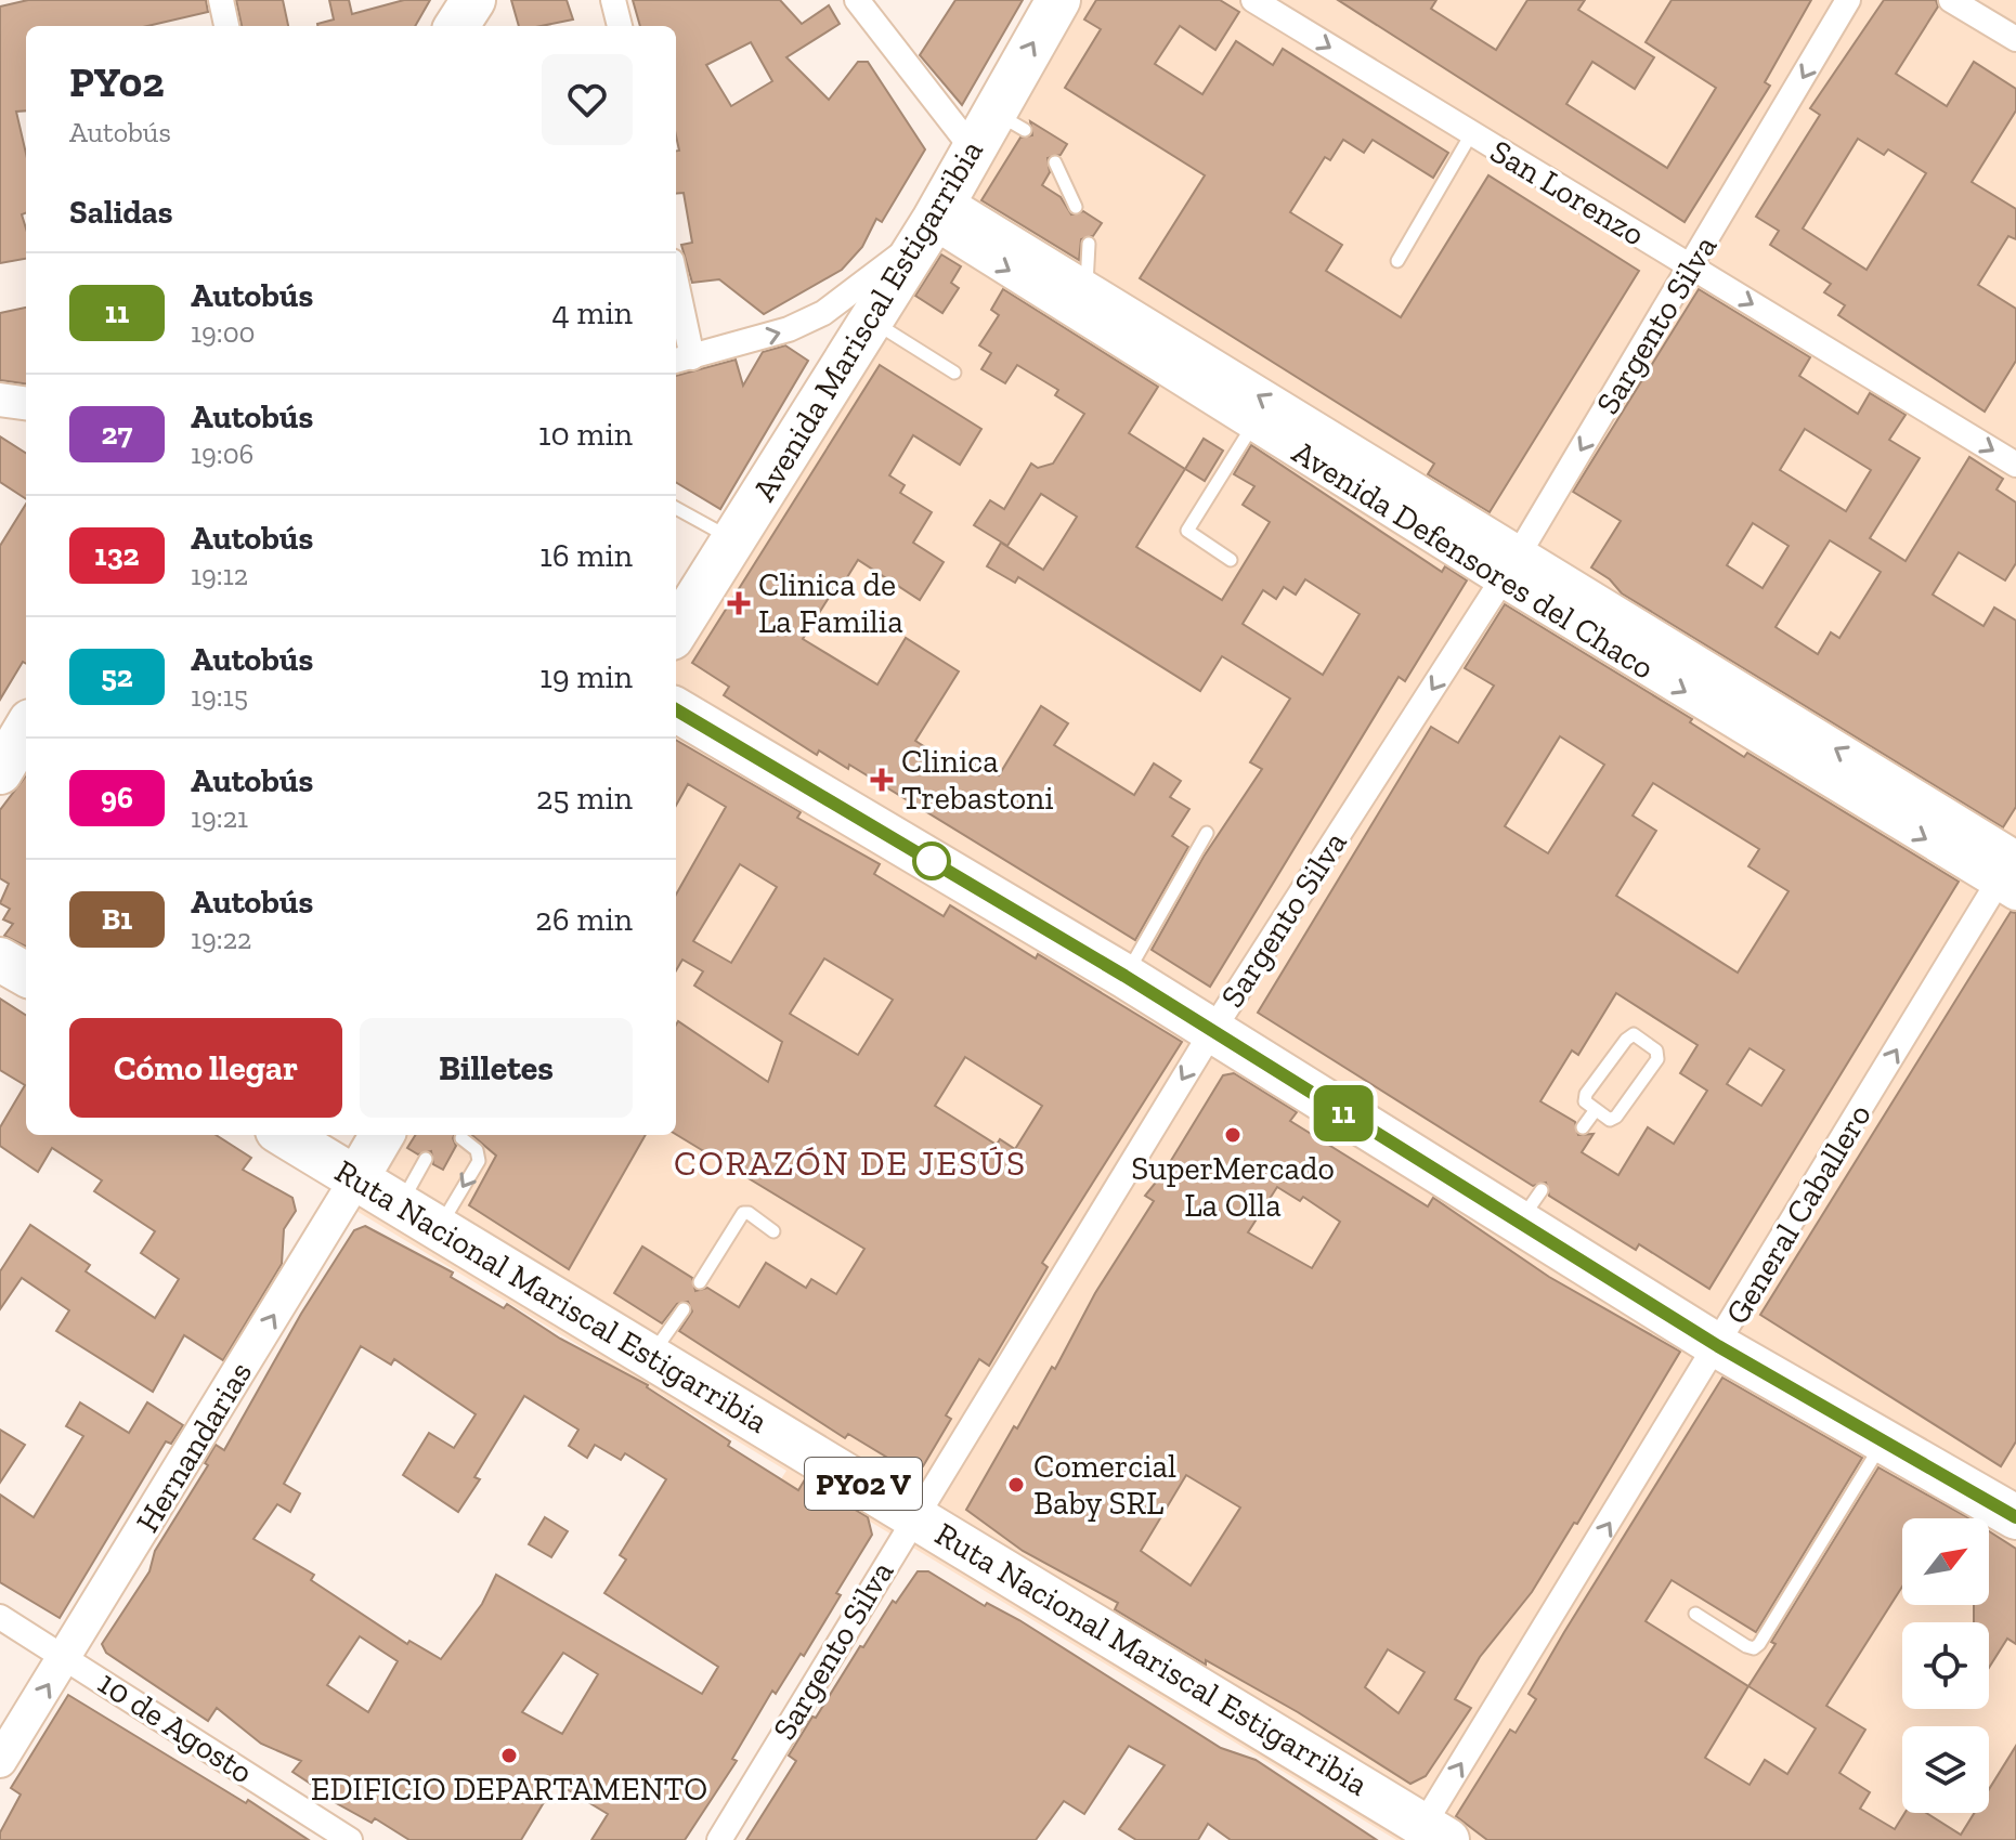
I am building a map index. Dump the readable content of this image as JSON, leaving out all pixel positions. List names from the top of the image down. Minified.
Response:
{"streets":{"highway":["Avenida Mariscal Estigarribia","Ruta Nacional Mariscal Estigarribia","Hernandarias","PY02 V"],"street":["San Lorenzo","Sargento Silva","Avenida Defensores del Chaco","General Caballero","10 de Agosto"]},"crossings":[["San Lorenzo","Sargento Silva"],["Avenida Mariscal Estigarribia","Avenida Defensores del Chaco"],["Sargento Silva","Avenida Defensores del Chaco"],["Sargento Silva","Ruta Nacional Mariscal Estigarribia"],["Avenida Defensores del Chaco","General Caballero"],["General Caballero","Ruta Nacional Mariscal Estigarribia"],["Ruta Nacional Mariscal Estigarribia","Hernandarias"],["Hernandarias","10 de Agosto"]],"one_way":["San Lorenzo","Sargento Silva","General Caballero","Hernandarias"],"districts":["CORAZÓN DE JESÚS"],"places":{"health":["Clinica de La Familia","Clinica Trebastoni"],"other":["SuperMercado La Olla","Comercial Baby SRL","EDIFICIO DEPARTAMENTO"]},"lines":["bus line 11"],"north":"top right","page":{"on_map":"11","heading":[["PY02","Autobús"],"Salidas"],"list":[{"mark":"11","name":"Autobús","note":"19:00","value":"4 min"},{"mark":"27","name":"Autobús","note":"19:06","value":"10 min"},{"mark":"132","name":"Autobús","note":"19:12","value":"16 min"},{"mark":"52","name":"Autobús","note":"19:15","value":"19 min"},{"mark":"96","name":"Autobús","note":"19:21","value":"25 min"},{"mark":"B1","name":"Autobús","note":"19:22","value":"26 min"}],"buttons":["Cómo llegar","Billetes"]}}
